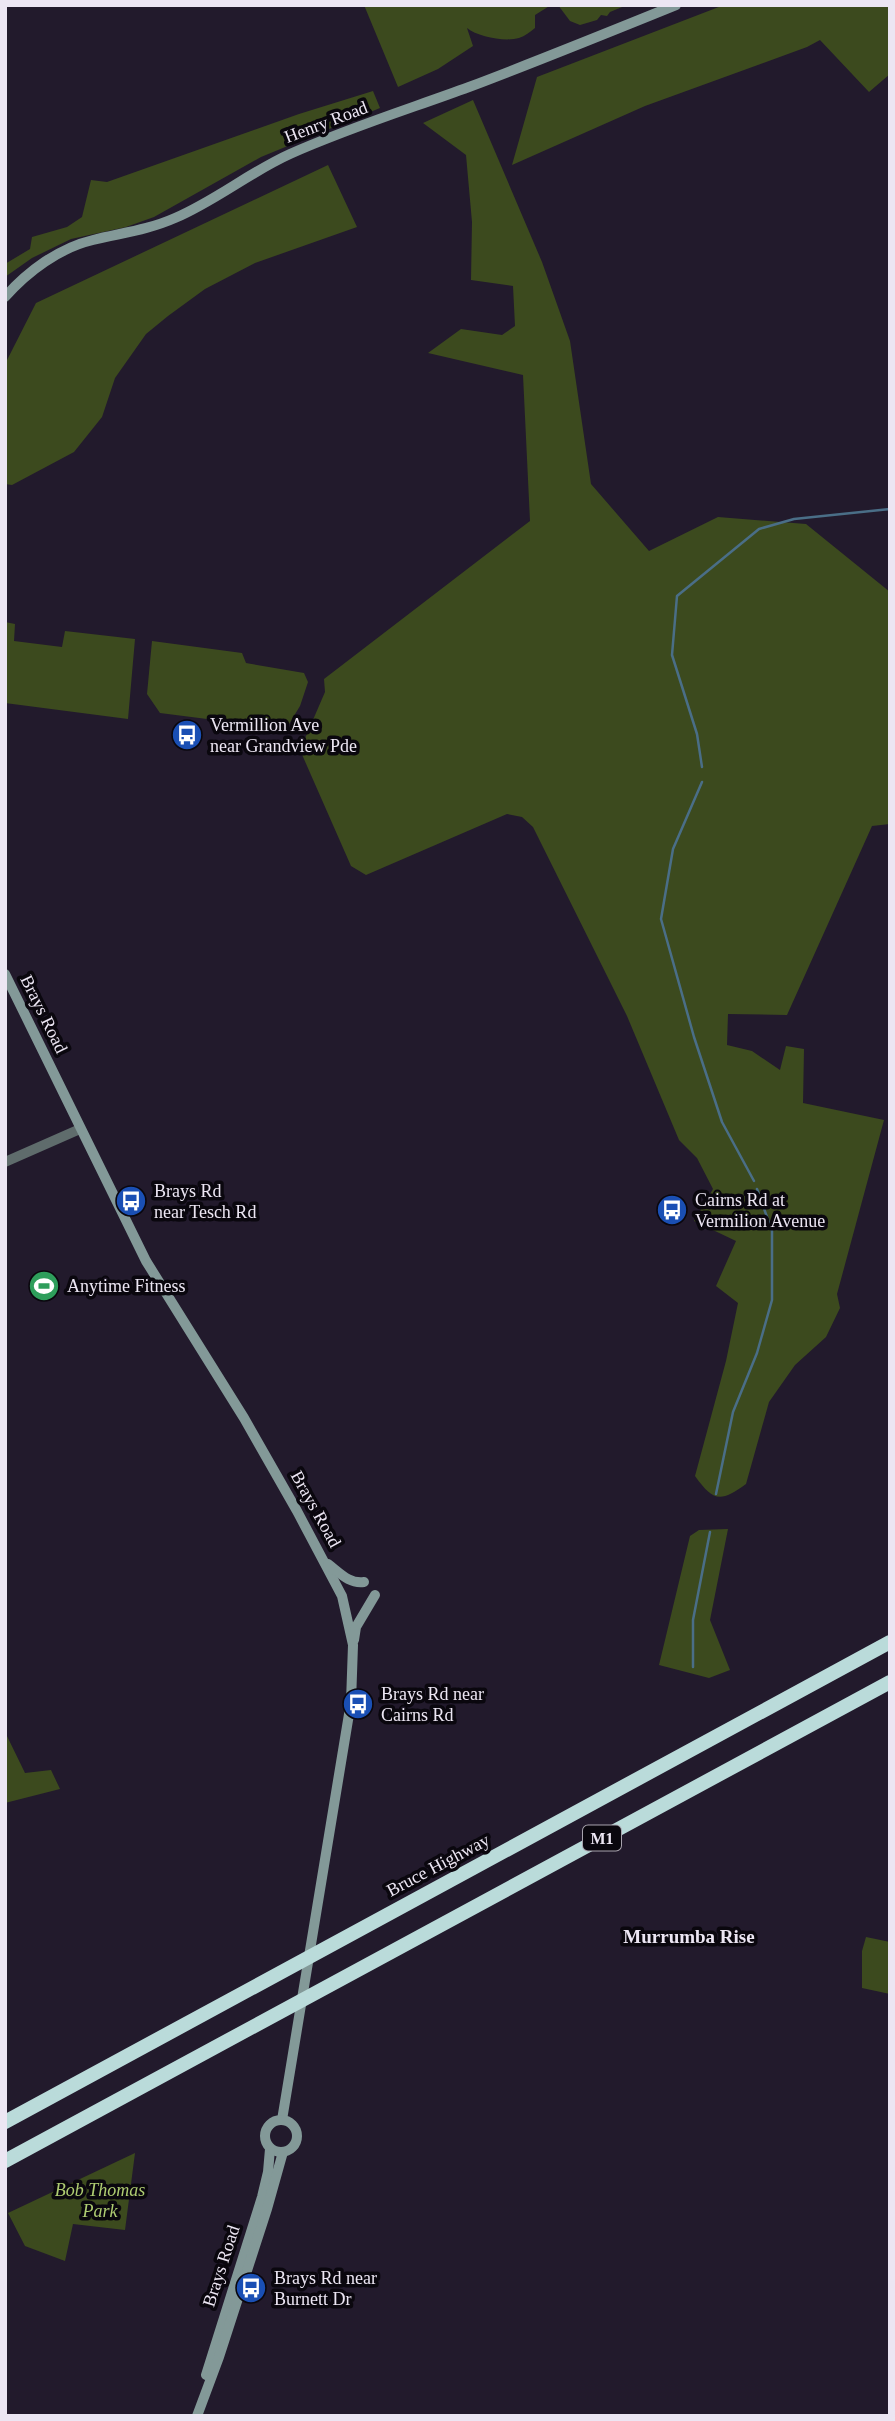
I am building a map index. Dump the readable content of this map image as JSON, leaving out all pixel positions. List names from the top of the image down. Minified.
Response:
{"streets":{"highway":["M1","Bruce Highway"],"main road":["Henry Road","Brays Road"]},"districts":["Murrumba Rise"],"parks":["Bob Thomas Park"],"places":{"bus stop":["Vermillion Ave near Grandview Pde","Brays Rd near Tesch Rd","Cairns Rd at Vermilion Avenue","Brays Rd near Cairns Rd","Brays Rd near Burnett Dr"],"sports":["Anytime Fitness"]}}
